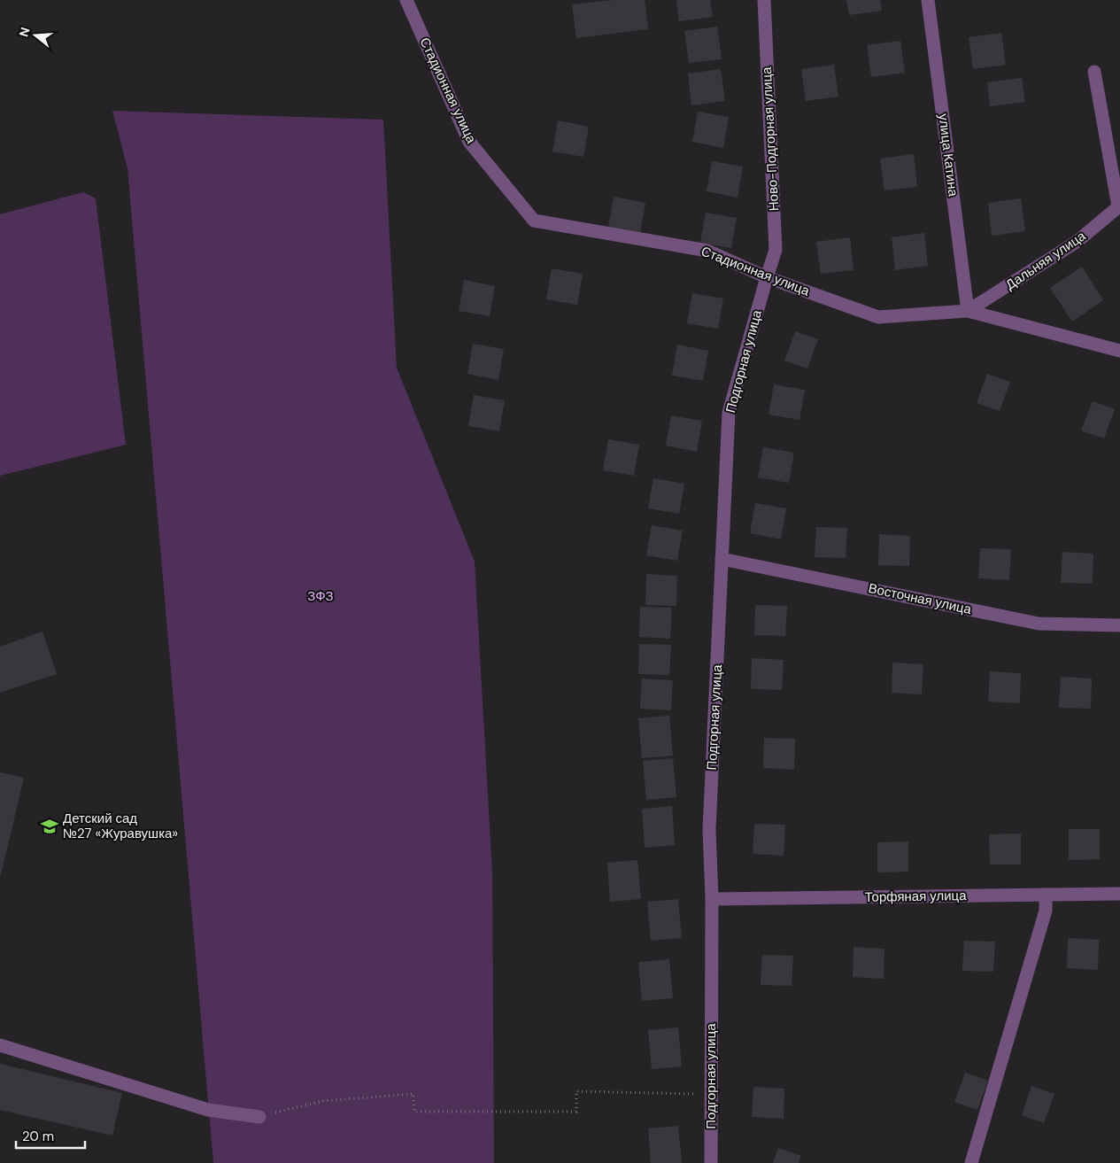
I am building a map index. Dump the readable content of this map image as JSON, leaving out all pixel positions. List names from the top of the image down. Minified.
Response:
{"streets":{"street":["Стадионная улица","Ново-Подгорная улица","улица Катина","Дальняя улица","Подгорная улица","Восточная улица","Торфяная улица"]},"crossings":[["Стадионная улица","Ново-Подгорная улица"],["Стадионная улица","улица Катина"],["Стадионная улица","Дальняя улица"],["Стадионная улица","Подгорная улица"],["Ново-Подгорная улица","Подгорная улица"],["улица Катина","Дальняя улица"],["Подгорная улица","Восточная улица"],["Подгорная улица","Торфяная улица"]],"parks":["ЗФЗ"],"places":{"school or university":["Детский сад №27 «Журавушка»"]},"scale_bar":"20 m","north":"left"}
